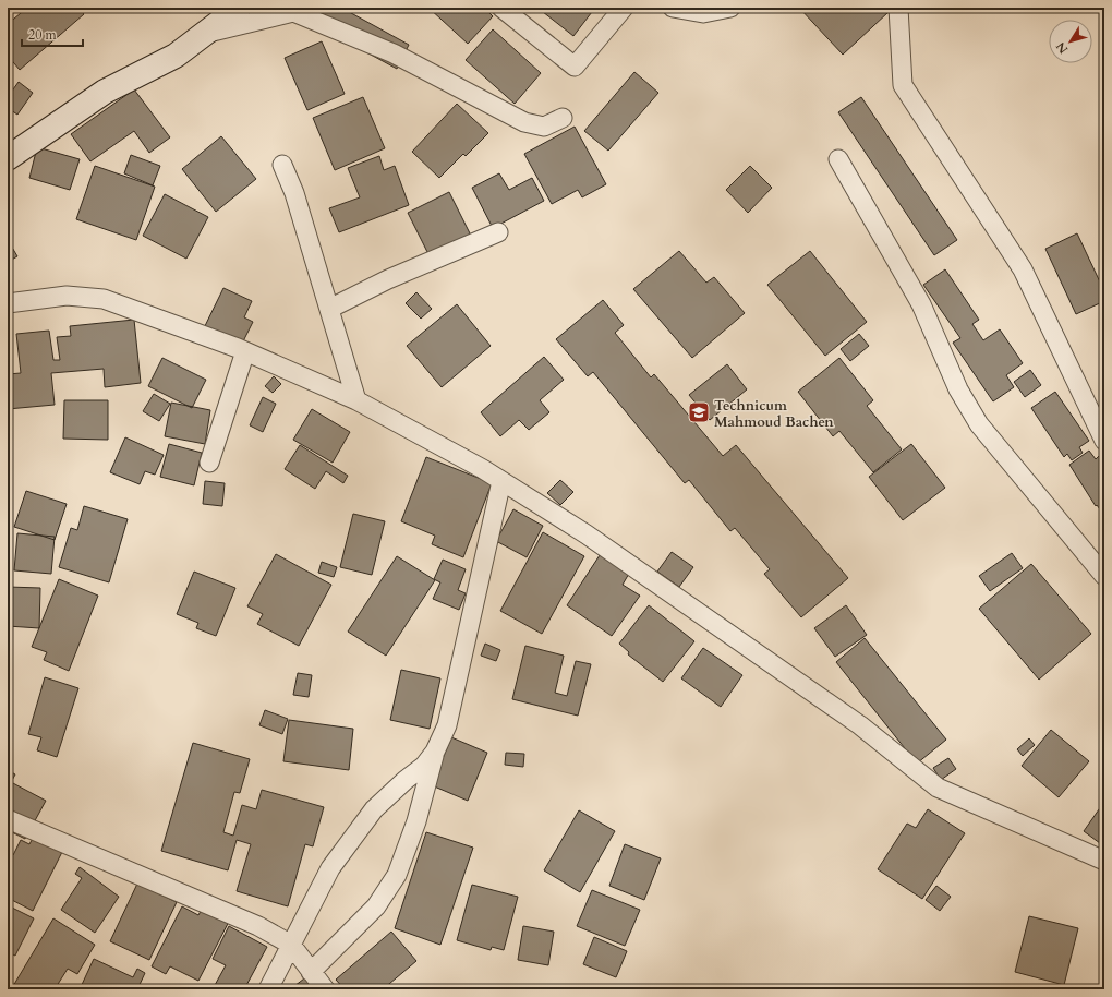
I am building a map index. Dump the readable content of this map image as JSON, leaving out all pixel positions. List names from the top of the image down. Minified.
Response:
{"places":{"school or university":["Technicum Mahmoud Bachen"]},"scale_bar":"20 m","north":"bottom left"}
